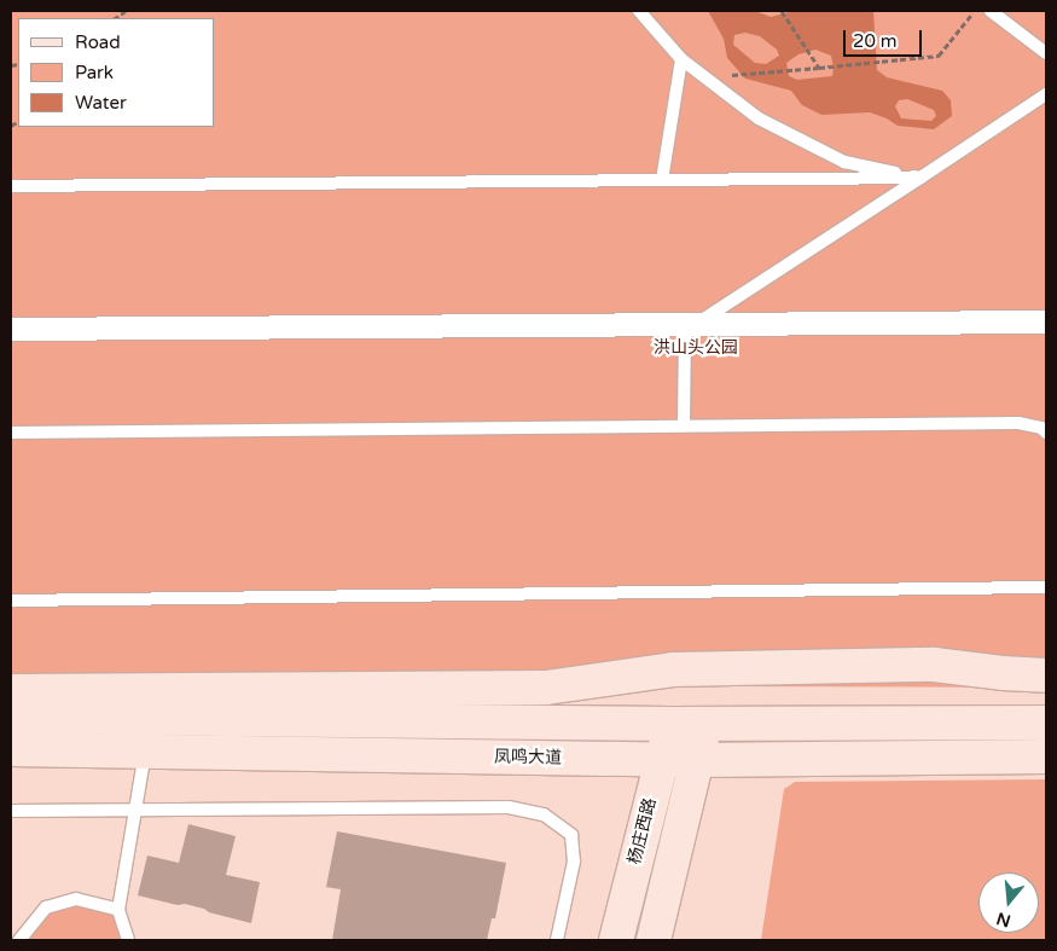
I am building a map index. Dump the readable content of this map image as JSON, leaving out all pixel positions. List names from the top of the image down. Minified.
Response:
{"streets":{"main road":["凤鸣大道","杨庄西路"]},"crossings":[["凤鸣大道","杨庄西路"]],"parks":["洪山头公园"],"legend":["Road","Park","Water"],"scale_bar":"20 m","north":"bottom"}
